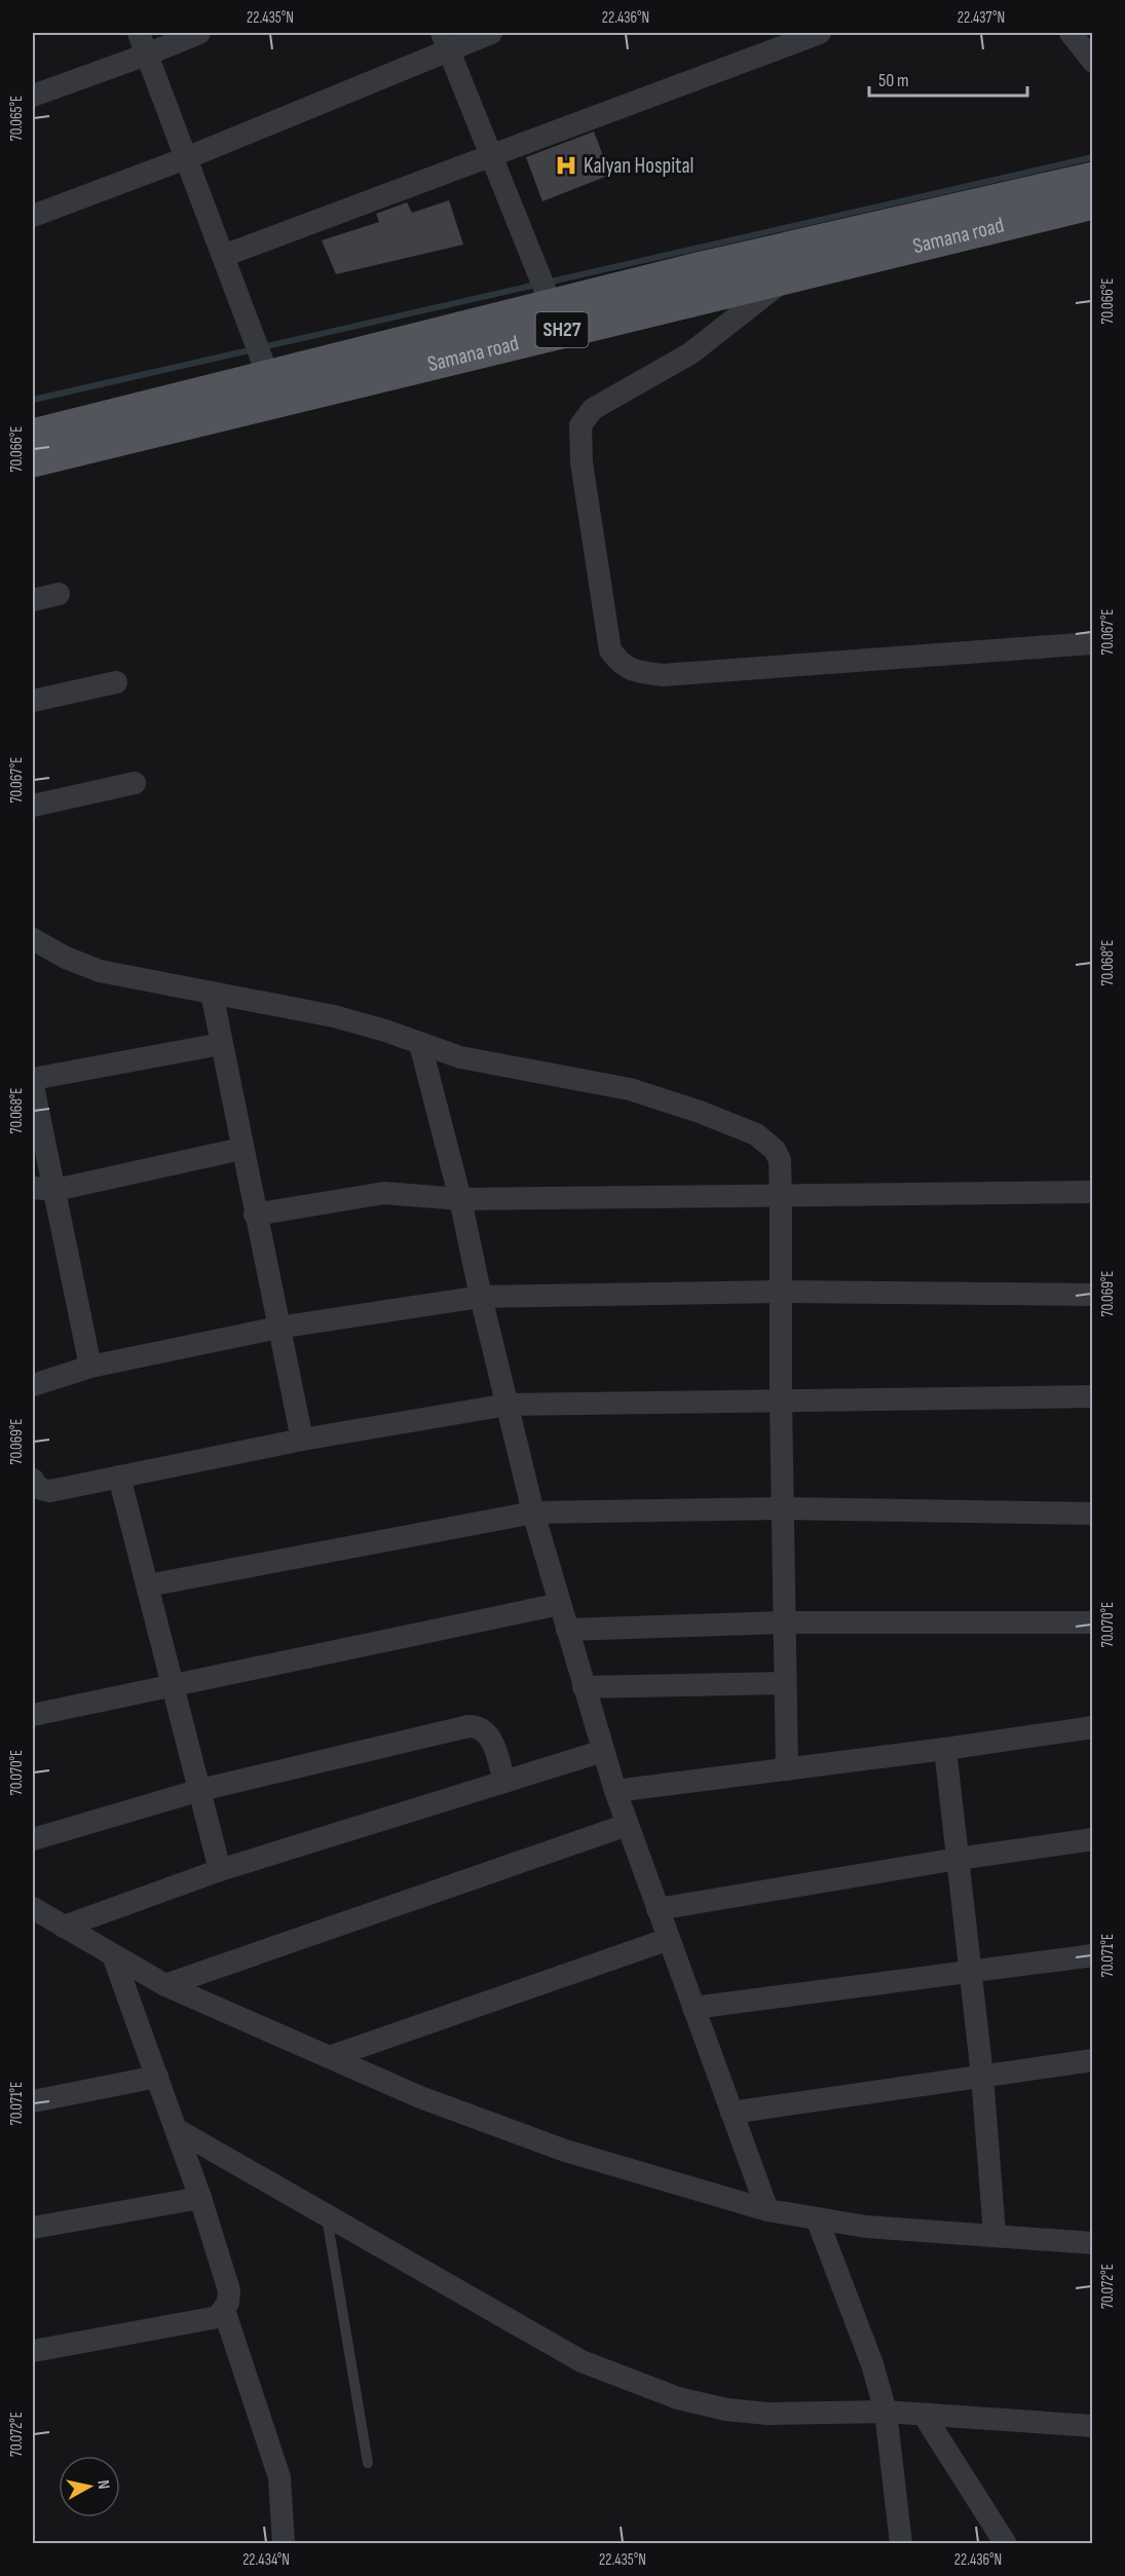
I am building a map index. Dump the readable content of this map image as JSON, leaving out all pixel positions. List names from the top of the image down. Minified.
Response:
{"streets":{"main road":["Samana road","SH27"]},"places":{"hospital":["Kalyan Hospital"]},"scale_bar":"50 m","north":"right","coordinates":["22.435°N","22.436°N","22.437°N","70.065°E","70.066°E","70.067°E","70.068°E","70.069°E","70.070°E","70.071°E","70.072°E","22.434°N"]}
